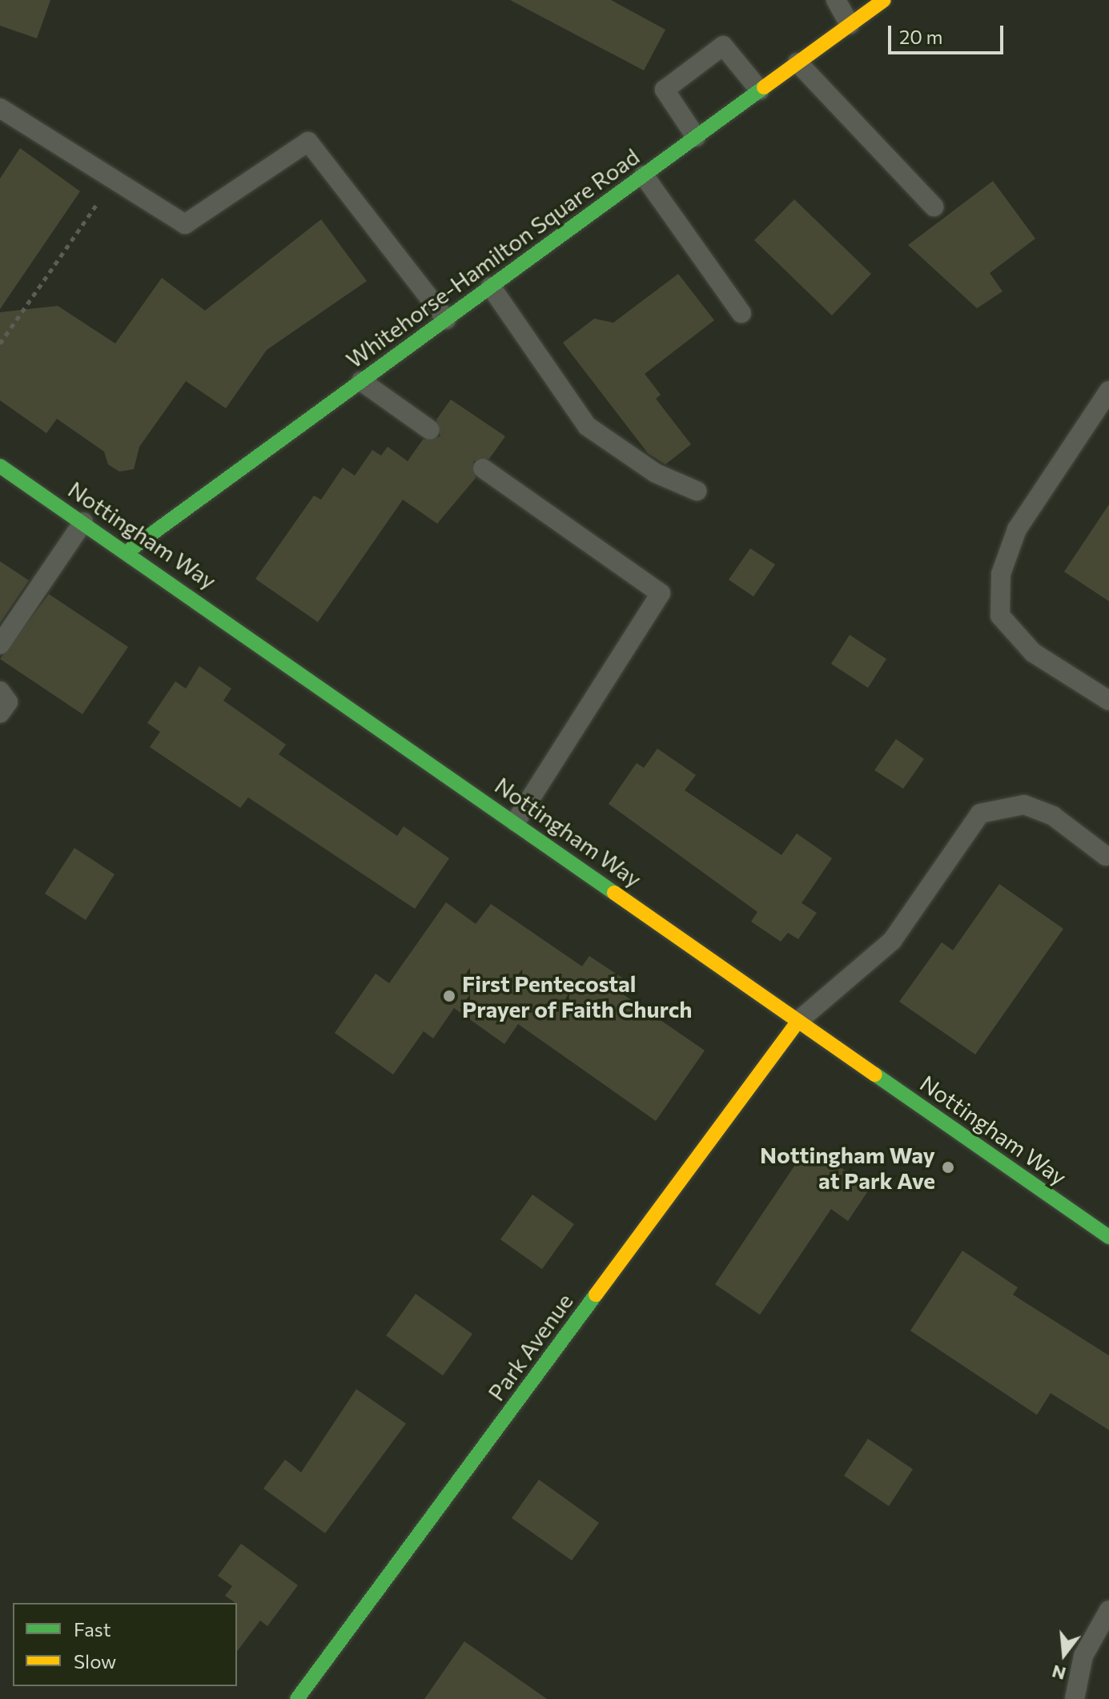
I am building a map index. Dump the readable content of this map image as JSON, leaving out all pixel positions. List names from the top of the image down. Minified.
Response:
{"streets":{"street":["Whitehorse-Hamilton Square Road","Nottingham Way","Park Avenue"]},"crossings":[["Whitehorse-Hamilton Square Road","Nottingham Way"],["Nottingham Way","Park Avenue"]],"places":["First Pentecostal Prayer of Faith Church","Nottingham Way at Park Ave"],"legend":["Fast","Slow"],"scale_bar":"20 m","north":"bottom"}
